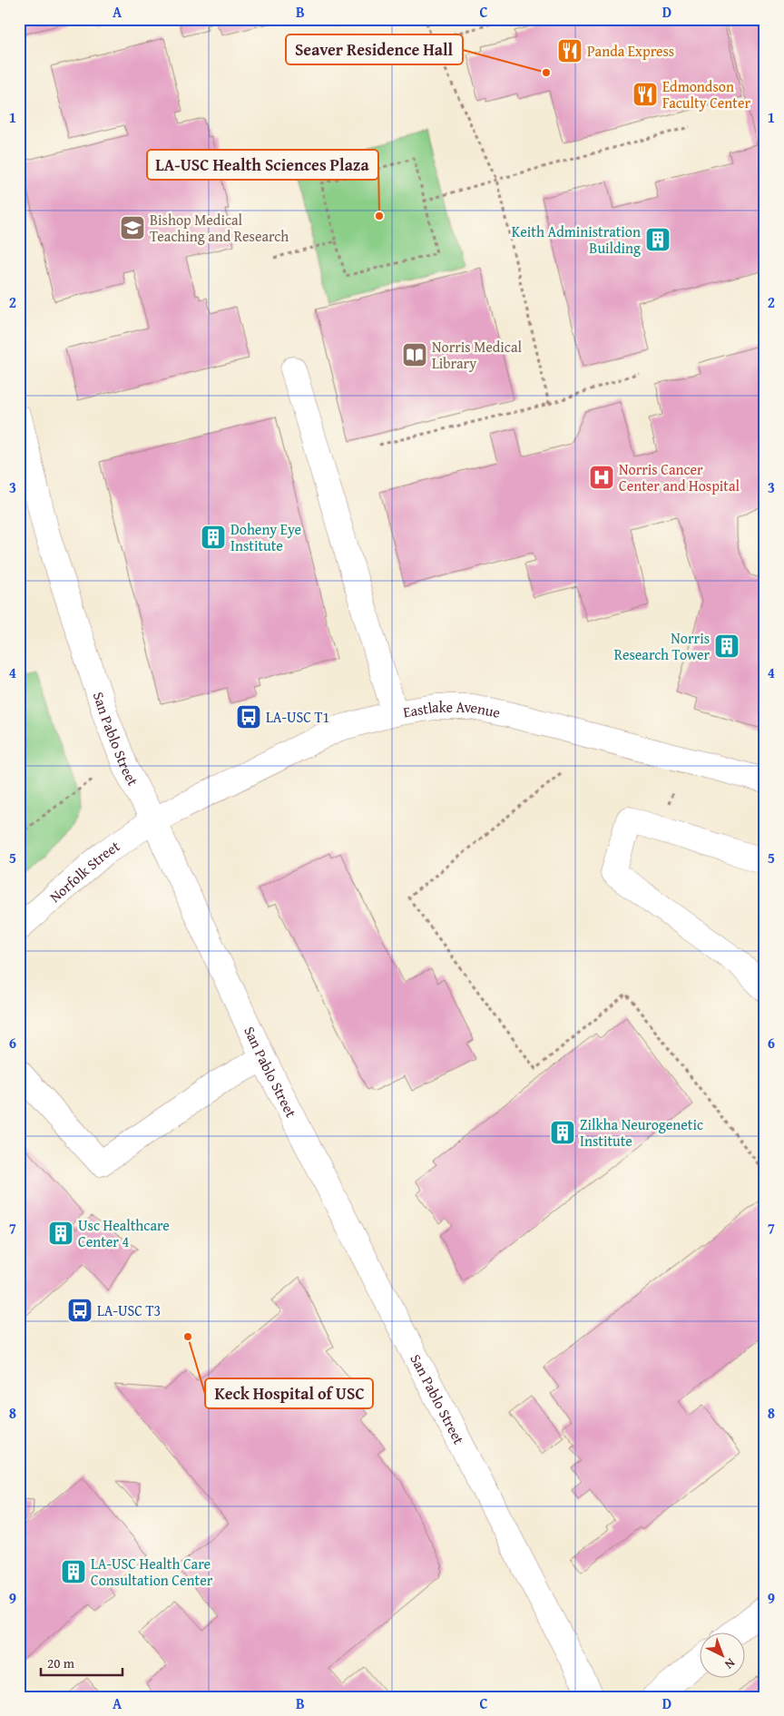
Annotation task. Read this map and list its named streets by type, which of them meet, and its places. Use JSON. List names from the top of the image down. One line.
{"streets":{"street":["Eastlake Avenue","San Pablo Street","Norfolk Street"]},"crossings":[["Eastlake Avenue","San Pablo Street"],["Eastlake Avenue","Norfolk Street"],["San Pablo Street","Norfolk Street"]],"places":{"restaurant":["Panda Express","Edmondson Faculty Center"],"other":["Seaver Residence Hall","LA-USC Health Sciences Plaza","Keck Hospital of USC"],"school or university":["Bishop Medical Teaching and Research"],"building":["Keith Administration Building","Doheny Eye Institute","Norris Research Tower","Zilkha Neurogenetic Institute","Usc Healthcare Center 4","LA-USC Health Care Consultation Center"],"library":["Norris Medical Library"],"hospital":["Norris Cancer Center and Hospital"],"bus stop":["LA-USC T1","LA-USC T3"]},"scale_bar":"20 m","north":"bottom right","grid":{"columns":["A","B","C","D"],"rows":["1","2","3","4","5","6","7","8","9"]}}
